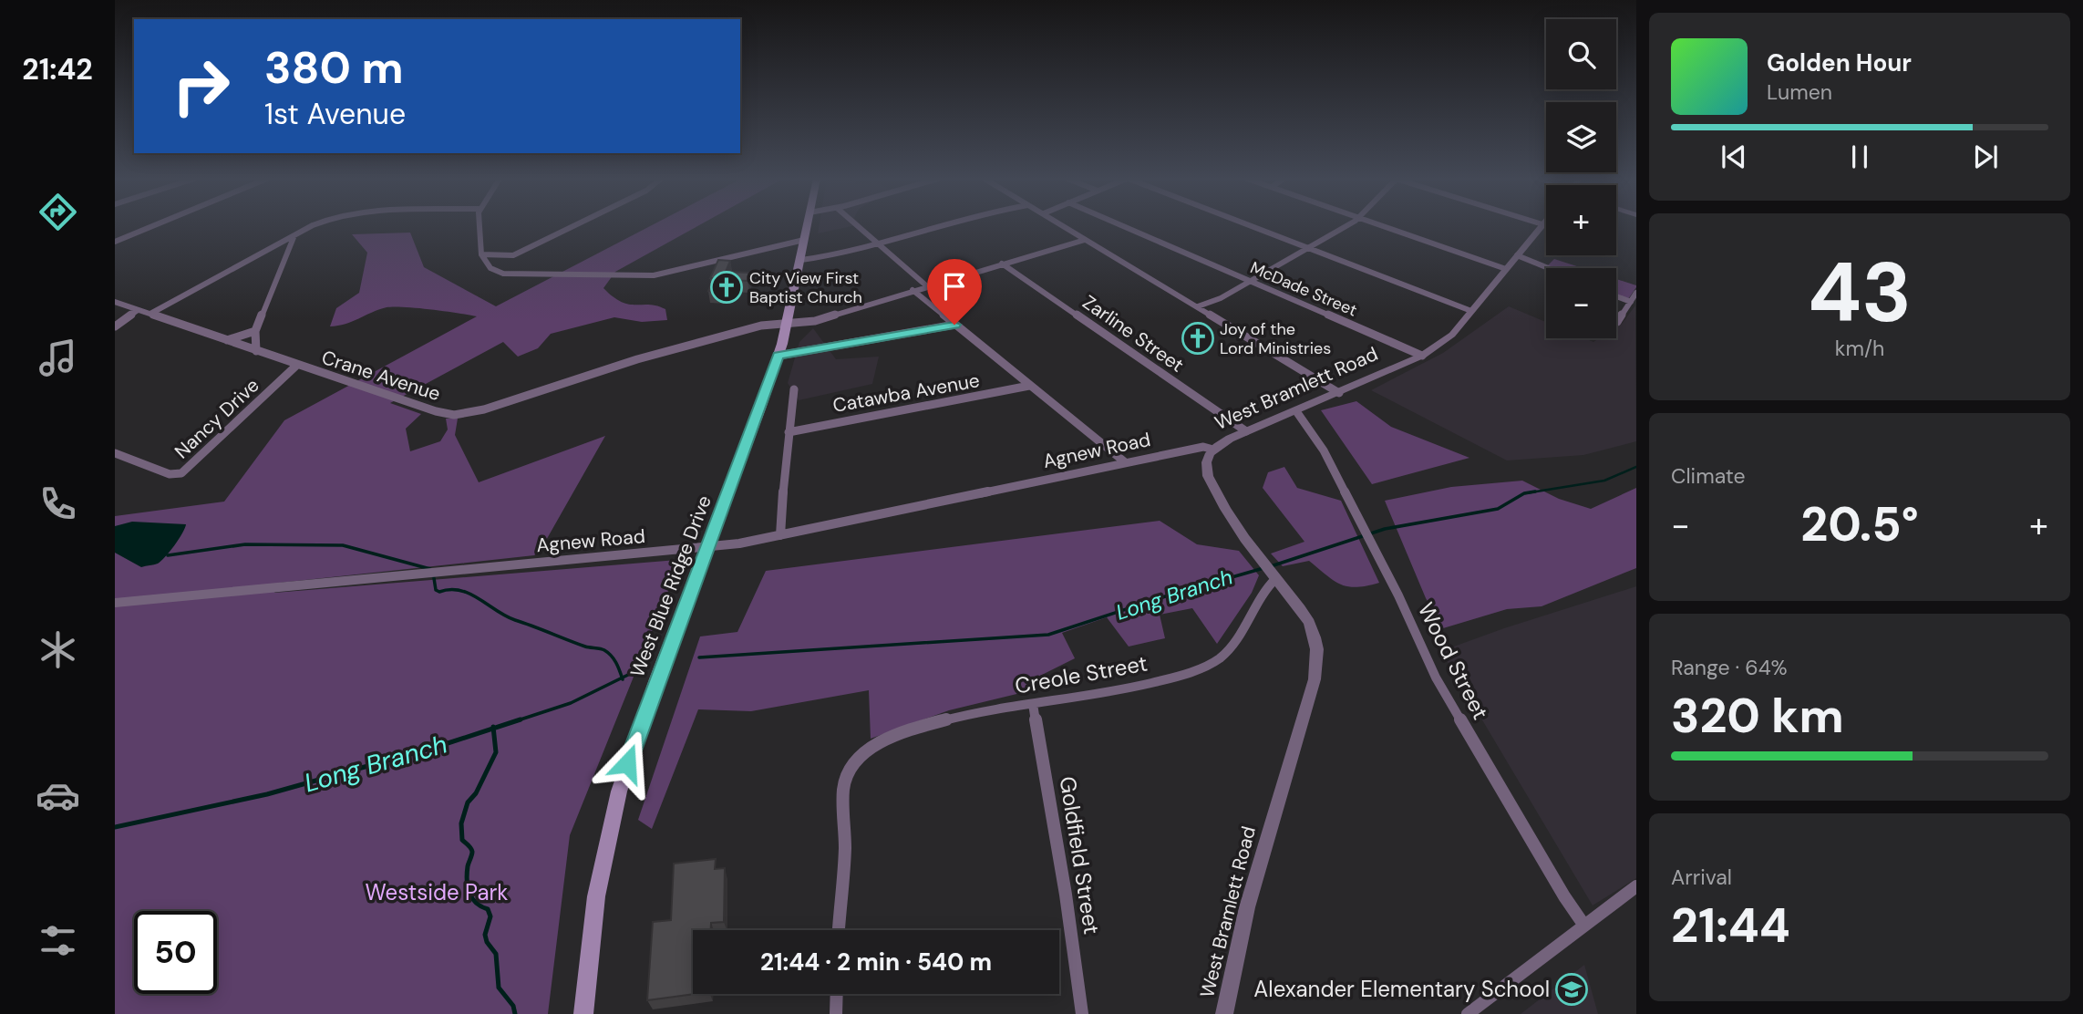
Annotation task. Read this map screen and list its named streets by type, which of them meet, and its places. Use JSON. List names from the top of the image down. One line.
{"streets":{"main road":["West Blue Ridge Drive"],"street":["McDade Street","Zarline Street","Crane Avenue","West Bramlett Road","Catawba Avenue","Nancy Drive","Agnew Road","Wood Street","Creole Street","Goldfield Street"]},"crossings":[["McDade Street","West Bramlett Road"],["Zarline Street","Crane Avenue"],["Zarline Street","West Bramlett Road"],["Crane Avenue","Nancy Drive"],["Crane Avenue","West Blue Ridge Drive"],["West Bramlett Road","Agnew Road"],["West Bramlett Road","Wood Street"],["West Bramlett Road","Creole Street"],["Agnew Road","West Blue Ridge Drive"],["Creole Street","Goldfield Street"]],"water":["Long Branch"],"parks":["Westside Park"],"places":{"church":["City View First Baptist Church","Joy of the Lord Ministries"],"school or university":["Alexander Elementary School"]},"page":{"tabs":"21:42","map_buttons":["+","−"],"turn":["380 m","1st Avenue"],"song":["Golden Hour","Lumen"],"tile":[["43","km/h"],"Climate",["Range · 64%","320 km"],["Arrival","21:44"]],"heat":["−","20.5°","+"],"limit":"50","trip":"21:44 · 2 min · 540 m"}}
